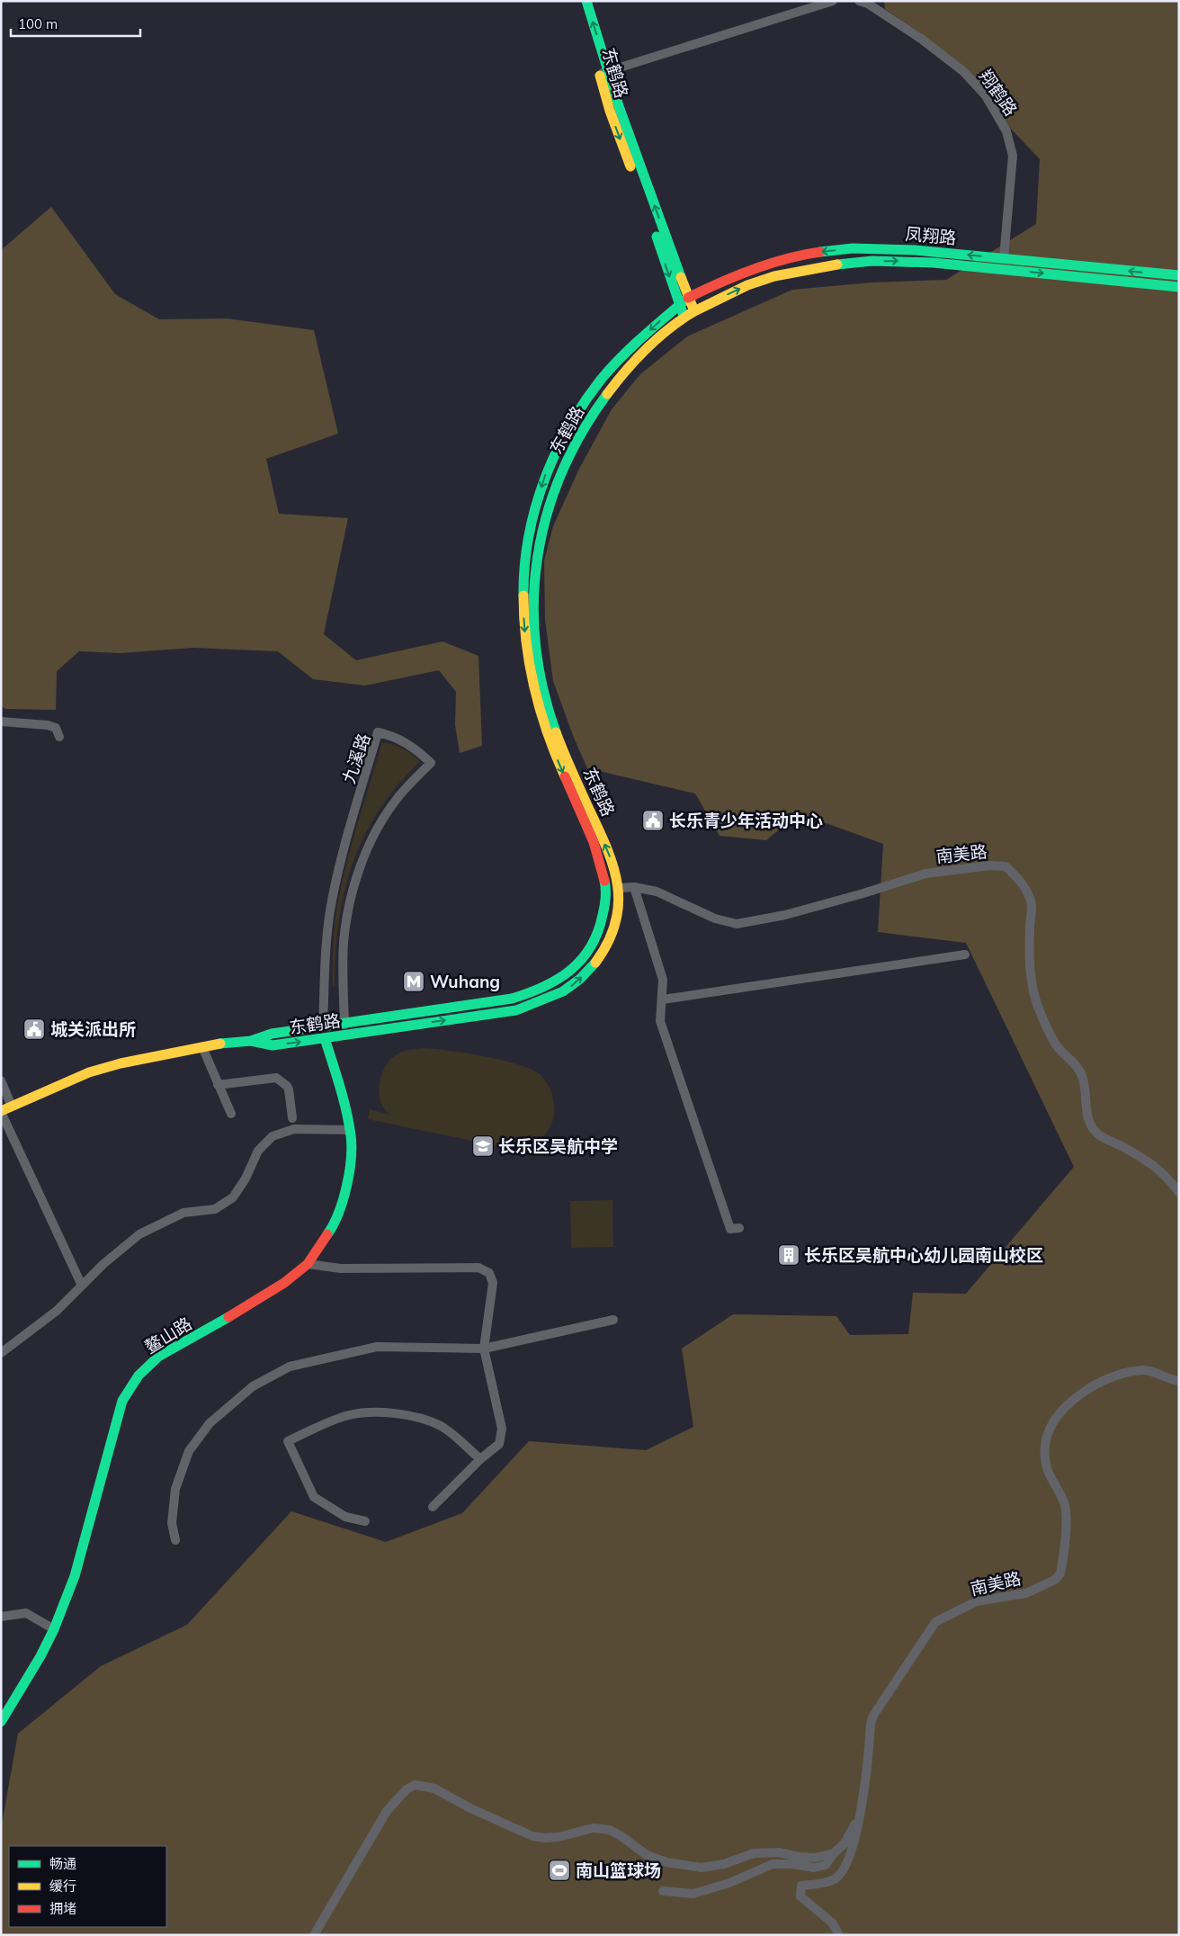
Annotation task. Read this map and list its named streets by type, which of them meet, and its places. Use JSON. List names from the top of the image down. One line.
{"streets":{"main road":["东鹤路","凤翔路","鳌山路"],"street":["翔鹤路","九溪路","南美路"]},"crossings":[["东鹤路","凤翔路"],["东鹤路","九溪路"],["东鹤路","南美路"],["东鹤路","鳌山路"],["翔鹤路","凤翔路"]],"places":{"public building":["长乐青少年活动中心","城关派出所"],"metro station":["Wuhang"],"school or university":["长乐区吴航中学"],"building":["长乐区吴航中心幼儿园南山校区"],"sports":["南山篮球场"]},"legend":["畅通","缓行","拥堵"],"scale_bar":"100 m"}
